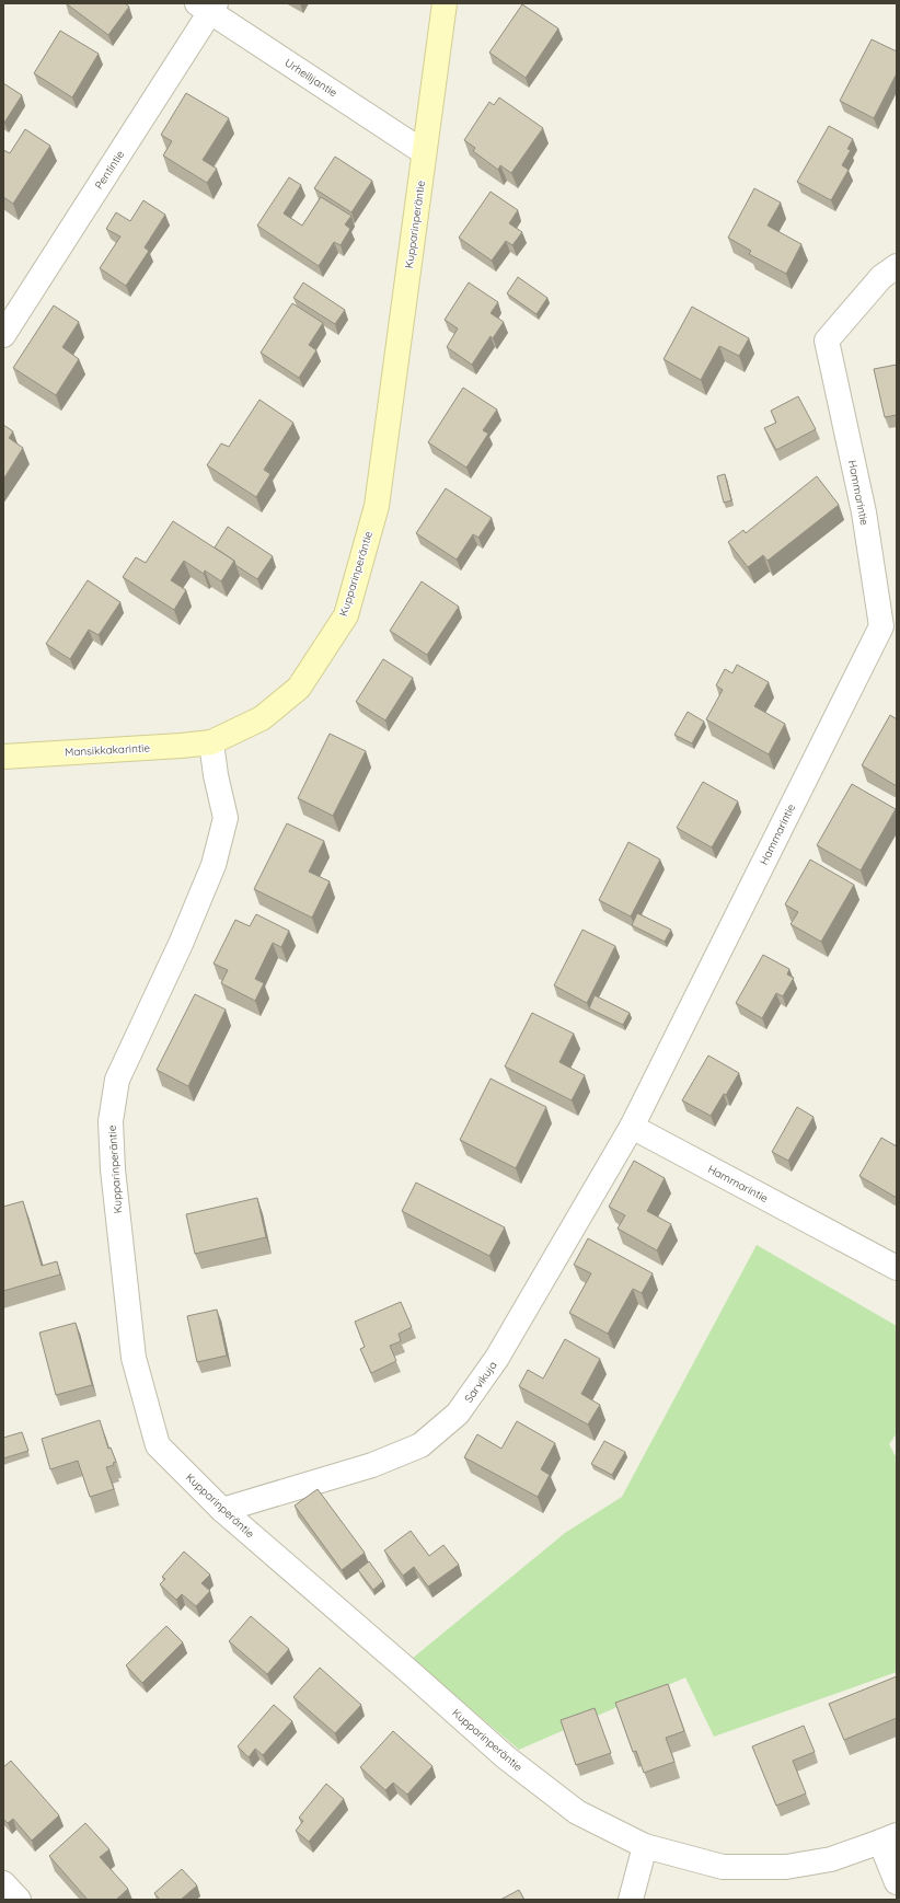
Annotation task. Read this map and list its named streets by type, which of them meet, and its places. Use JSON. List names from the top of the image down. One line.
{"streets":{"street":["Urheilijantie","Pentintie","Kupparinperäntie","Hammarintie","Mansikkakarintie","Sarvikuja"]},"crossings":[["Urheilijantie","Pentintie"],["Urheilijantie","Kupparinperäntie"],["Kupparinperäntie","Mansikkakarintie"],["Kupparinperäntie","Sarvikuja"],["Hammarintie","Sarvikuja"]]}
